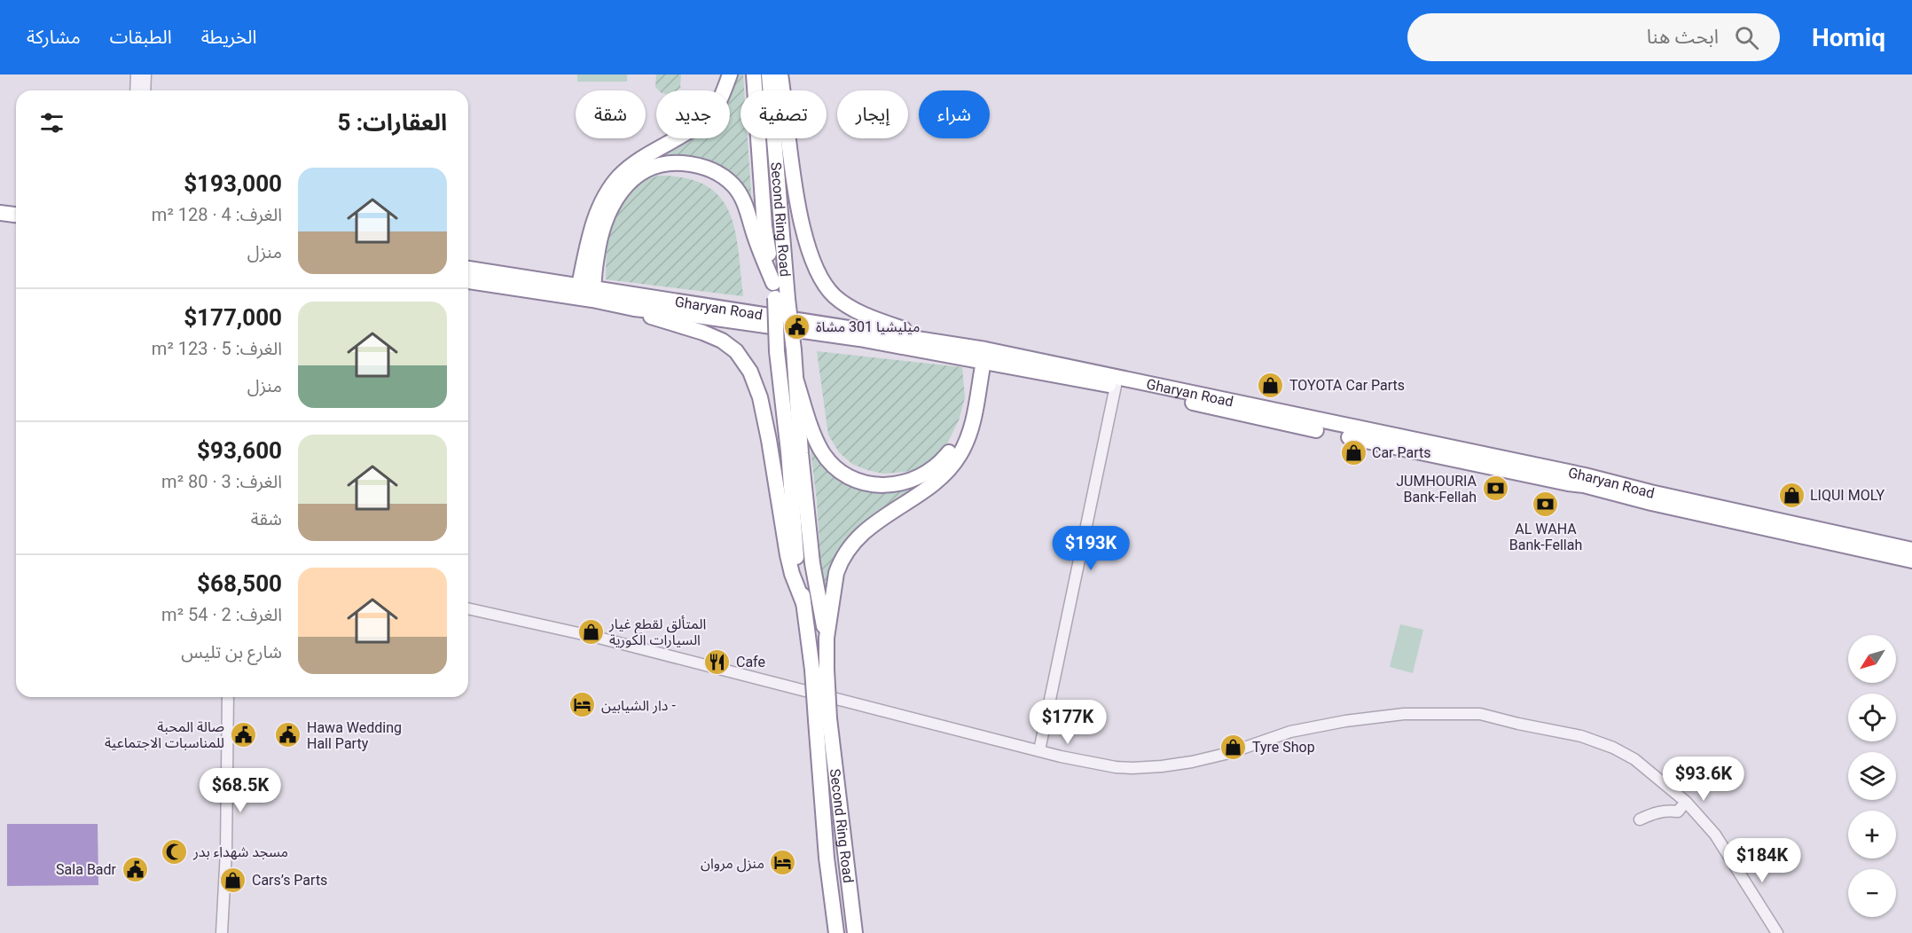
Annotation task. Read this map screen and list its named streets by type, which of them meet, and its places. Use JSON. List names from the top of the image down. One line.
{"streets":{"highway":["Second Ring Road","Gharyan Road"]},"places":{"public building":["ميليشيا 301 مشاة","صالة المحبة للمناسبات الاجتماعية","Hawa Wedding Hall Party","Sala Badr"],"shop":["TOYOTA Car Parts","Car Parts","LIQUI MOLY","المتألق لقطع غيار السيارات الكورية","Tyre Shop","Cars’s Parts"],"bank":["JUMHOURIA Bank-Fellah","AL WAHA Bank-Fellah"],"restaurant":["Cafe"],"hotel":["دار الشيابين -","منزل مروان"],"mosque":["مسجد شهداء بدر"]},"north":"bottom left","page":{"header":"Homiq","search":"ابحث هنا","nav":["الخريطة","الطبقات","مشاركة"],"chip":["شراء","إيجار","تصفية","جديد","شقة"],"heading":"العقارات: 5","list":[{"name":"$193,000","note":"الغرف: 4 · 128 m² · منزل"},{"name":"$177,000","note":"الغرف: 5 · 123 m² · منزل"},{"name":"$93,600","note":"الغرف: 3 · 80 m² · شقة"},{"name":"$68,500","note":"الغرف: 2 · 54 m² · شارع بن تليس"}],"price":["$193K","$177K","$93.6K","$68.5K","$184K"],"map_buttons":["+","−"]}}
